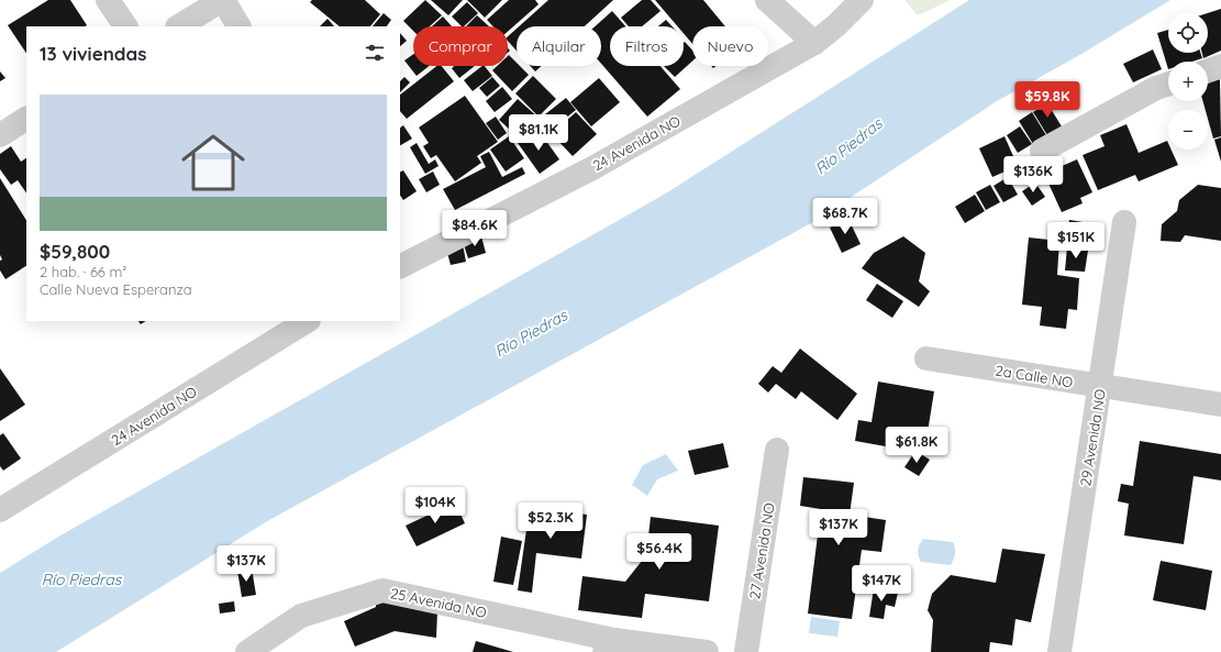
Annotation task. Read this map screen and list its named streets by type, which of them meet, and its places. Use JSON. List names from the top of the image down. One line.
{"streets":{"street":["24 Avenida NO","2a Calle NO","29 Avenida NO","27 Avenida NO","25 Avenida NO"]},"crossings":[["2a Calle NO","29 Avenida NO"]],"water":["Río Piedras"],"page":{"map_buttons":["+","−"],"chip":["Comprar","Alquilar","Filtros","Nuevo"],"heading":"13 viviendas","list":[{"name":"$59,800","note":"2 hab. · 66 m² · Calle Nueva Esperanza"}],"price":["$59.8K","$81.1K","$136K","$68.7K","$84.6K","$151K","$61.8K","$104K","$52.3K","$137K","$56.4K","$137K","$147K"]}}
